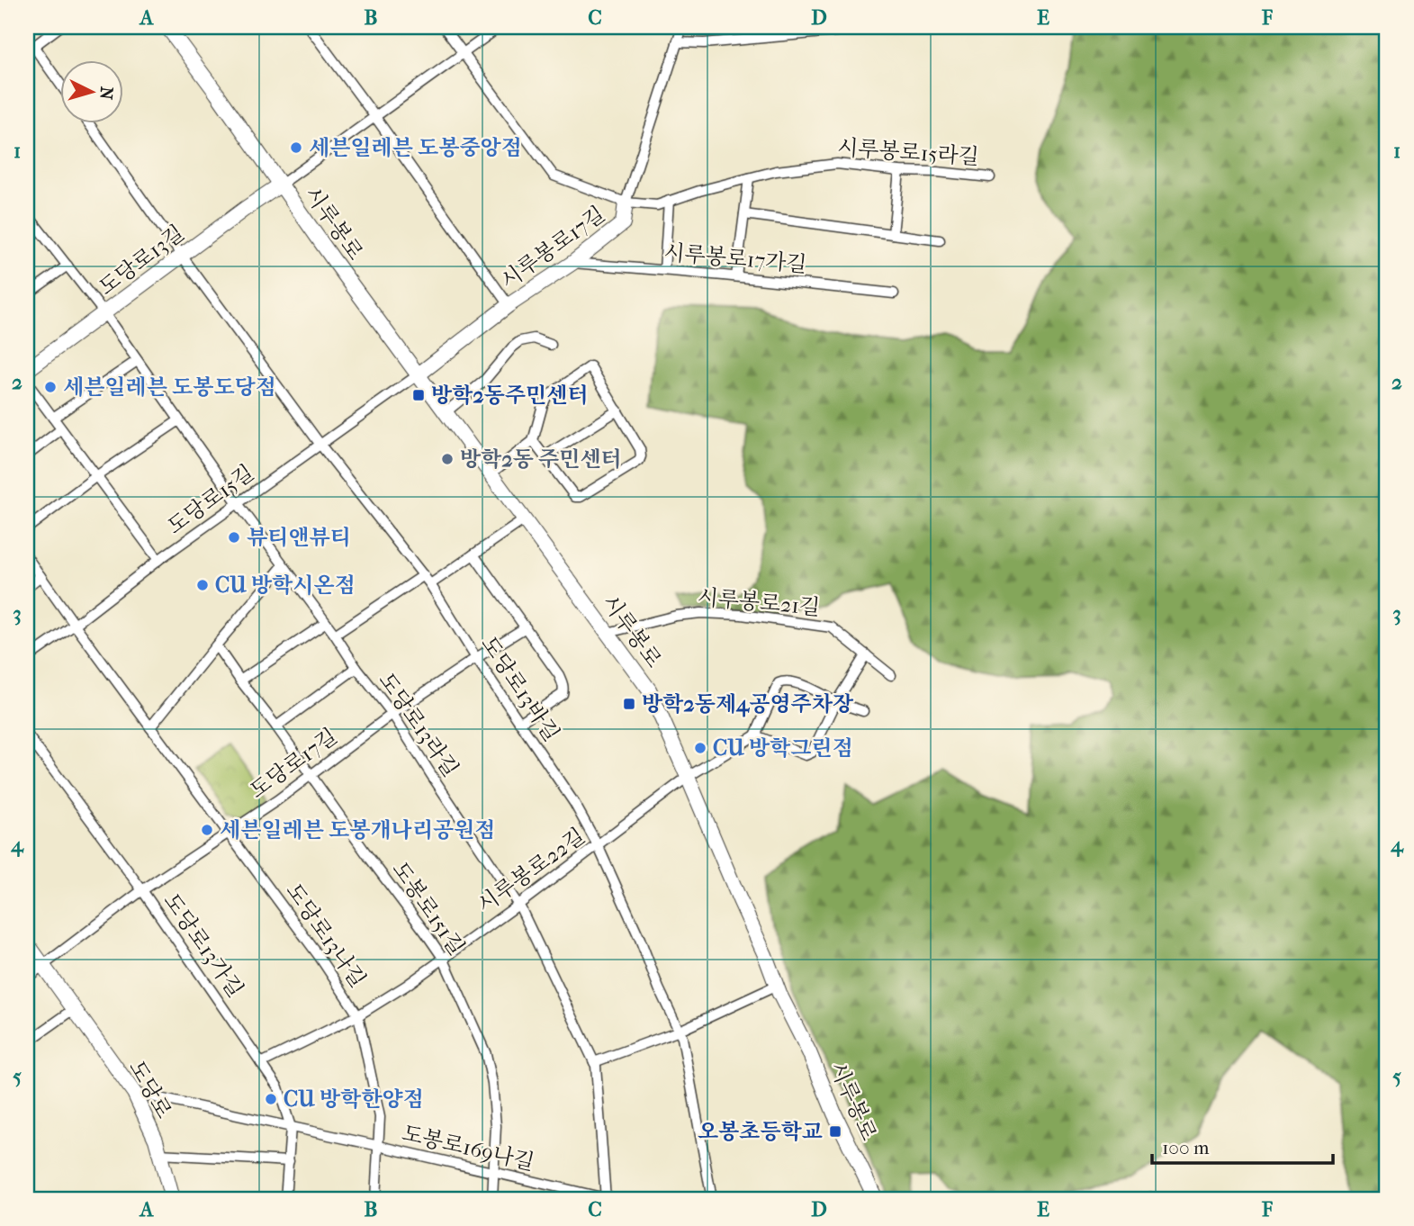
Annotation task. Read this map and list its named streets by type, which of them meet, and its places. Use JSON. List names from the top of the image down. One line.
{"streets":{"street":["시루봉로15라길","시루봉로","시루봉로17길","시루봉로17가길","도당로13길","도당로15길","시루봉로21길","도당로13바길","도당로13라길","도당로17길","시루봉로22길","도봉로151길","도당로13나길","도당로13가길","도당로","도봉로169나길"]},"crossings":[["시루봉로15라길","시루봉로17길"],["시루봉로","시루봉로17길"],["시루봉로","도당로13길"],["시루봉로","도당로15길"],["시루봉로","시루봉로21길"],["시루봉로","시루봉로22길"],["시루봉로17길","시루봉로17가길"],["시루봉로17길","도당로15길"],["도당로13길","도당로13바길"],["도당로13길","도당로13라길"],["도당로15길","도당로13바길"],["도당로15길","도당로13라길"],["도당로15길","도당로13나길"],["도당로13바길","도당로17길"],["도당로13바길","시루봉로22길"],["도당로13라길","도당로17길"],["도당로13라길","시루봉로22길"],["도당로13라길","도봉로169나길"],["도당로17길","도봉로151길"],["도당로17길","도당로13나길"],["도당로17길","도당로13가길"],["도당로17길","도당로"],["시루봉로22길","도봉로151길"],["시루봉로22길","도당로13나길"],["시루봉로22길","도당로13가길"],["도봉로151길","도봉로169나길"],["도당로13나길","도봉로169나길"],["도당로13가길","도봉로169나길"],["도당로","도봉로169나길"]],"places":{"other":["세븐일레븐 도봉중앙점","세븐일레븐 도봉도당점","방학2동 주민센터","뷰티앤뷰티","CU 방학시온점","CU 방학그린점","세븐일레븐 도봉개나리공원점","CU 방학한양점"],"transit":["방학2동주민센터","방학2동제4공영주차장","오봉초등학교"]},"scale_bar":"100 m","north":"right","grid":{"columns":["A","B","C","D","E","F"],"rows":["1","2","3","4","5"]}}
